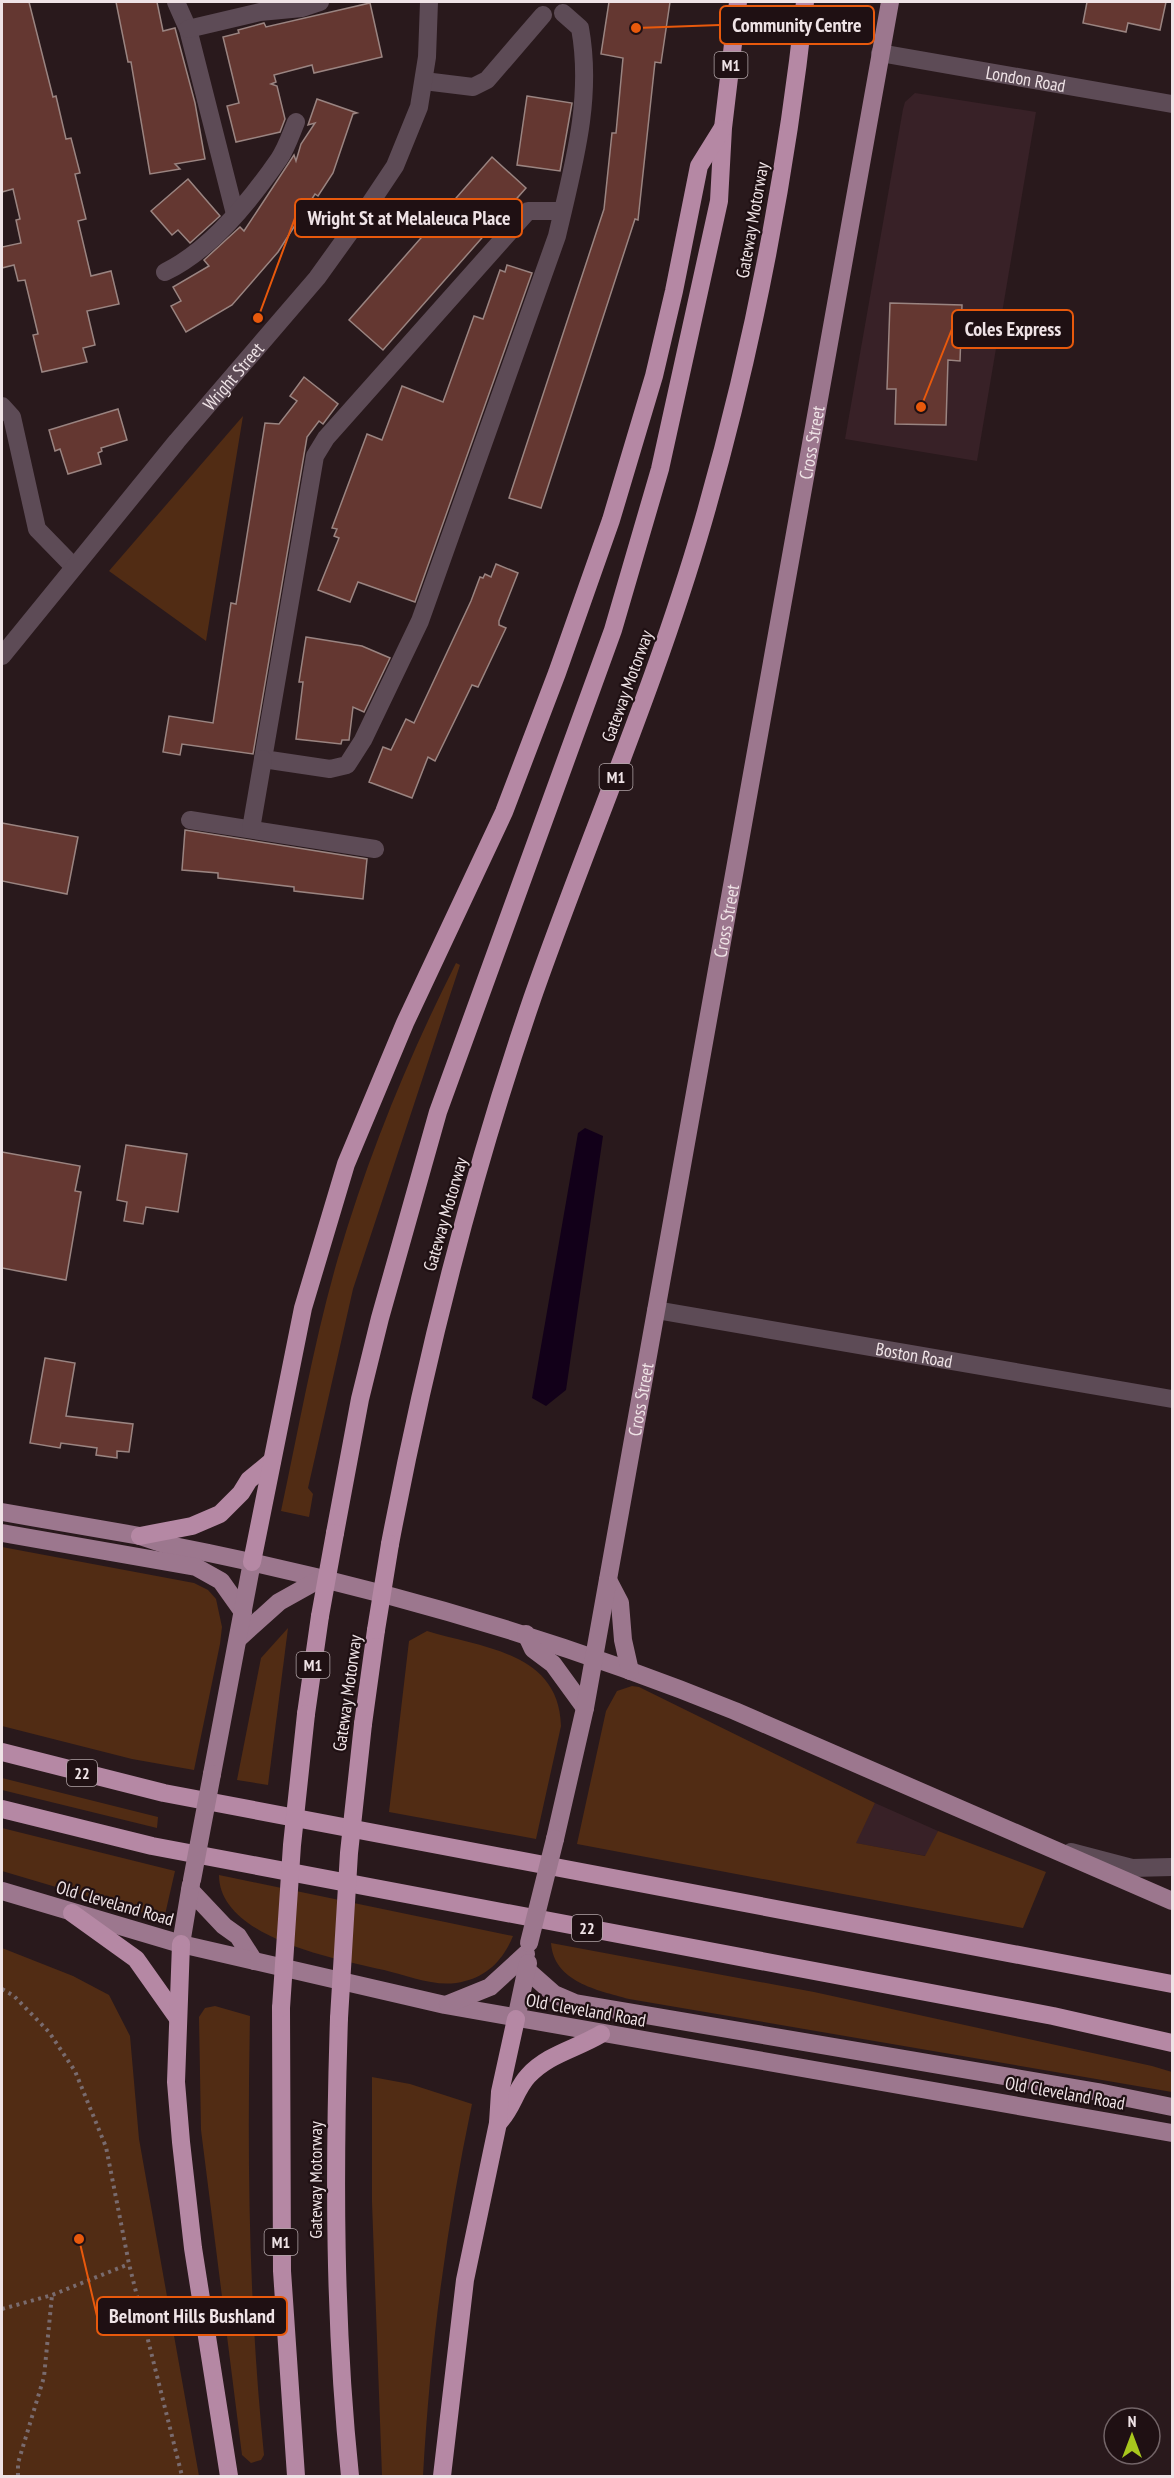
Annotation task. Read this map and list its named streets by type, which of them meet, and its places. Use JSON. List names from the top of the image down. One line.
{"streets":{"highway":["M1","Gateway Motorway","22"],"main road":["Cross Street","Old Cleveland Road"],"street":["London Road","Wright Street","Boston Road"]},"crossings":[["London Road","Cross Street"],["Cross Street","Boston Road"],["Cross Street","Old Cleveland Road"]],"places":["Community Centre","Wright St at Melaleuca Place","Coles Express","Belmont Hills Bushland"],"north":"top"}
